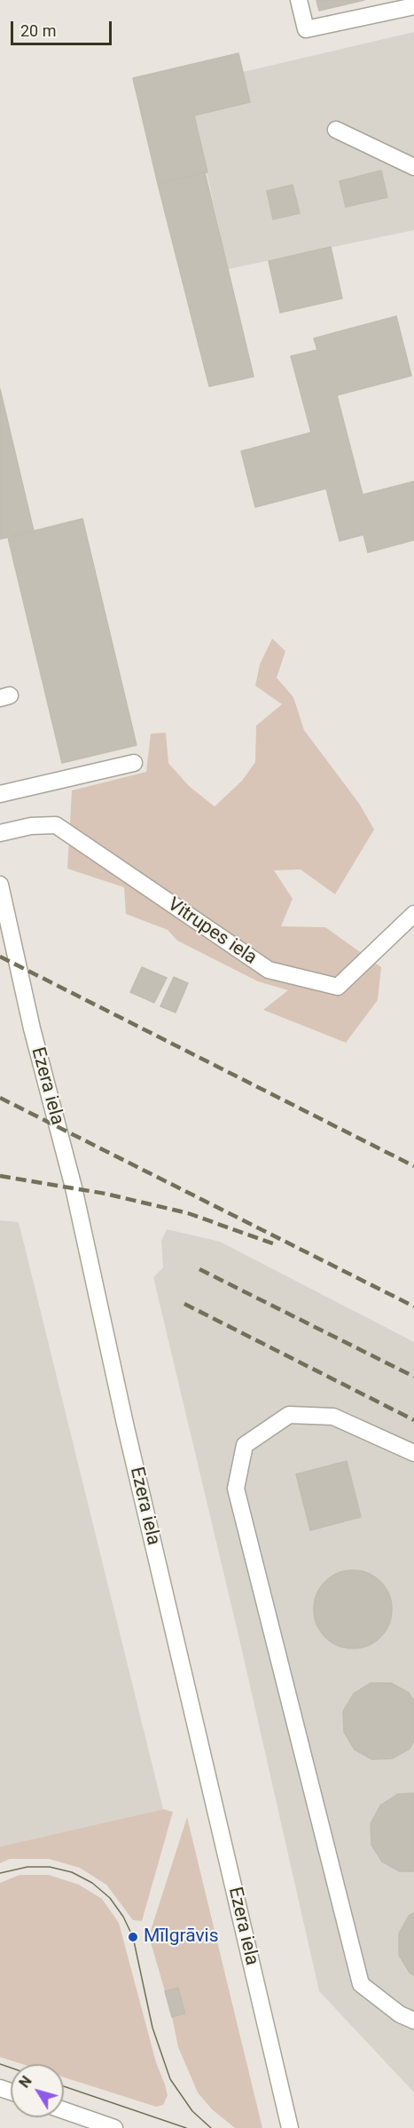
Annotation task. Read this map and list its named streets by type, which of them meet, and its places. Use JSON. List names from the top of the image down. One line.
{"streets":{"street":["Vitrupes iela","Ezera iela"]},"places":["Mīlgrāvis"],"scale_bar":"20 m","north":"top left"}
